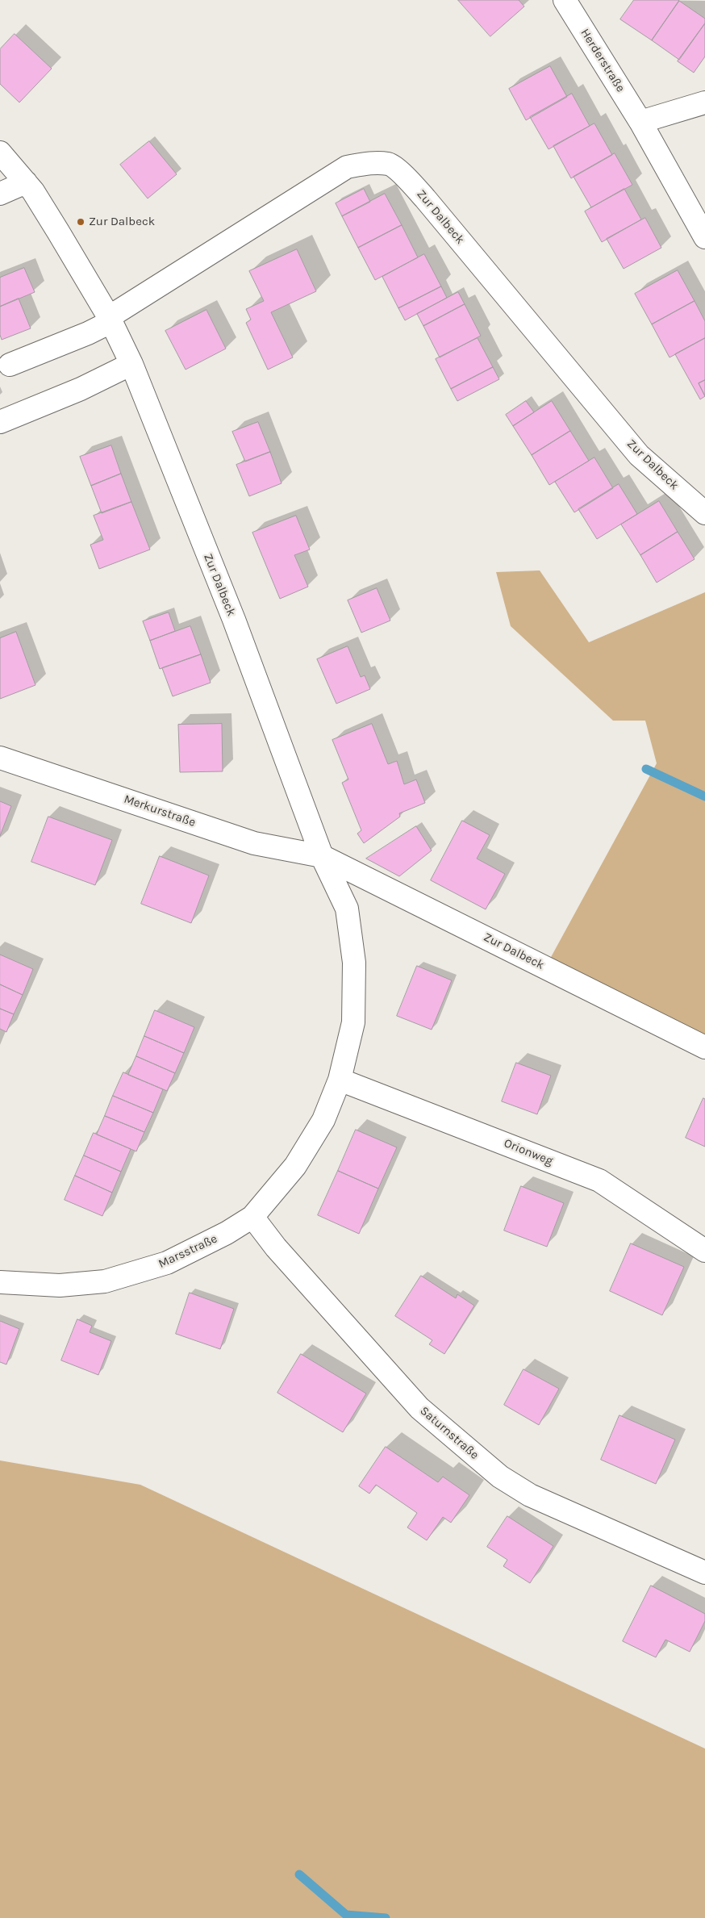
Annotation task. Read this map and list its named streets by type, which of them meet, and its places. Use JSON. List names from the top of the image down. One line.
{"streets":{"street":["Herderstraße","Zur Dalbeck","Merkurstraße","Orionweg","Marsstraße","Saturnstraße"]},"crossings":[["Zur Dalbeck","Merkurstraße"],["Zur Dalbeck","Orionweg"],["Zur Dalbeck","Marsstraße"],["Marsstraße","Saturnstraße"]],"places":["Zur Dalbeck"]}
